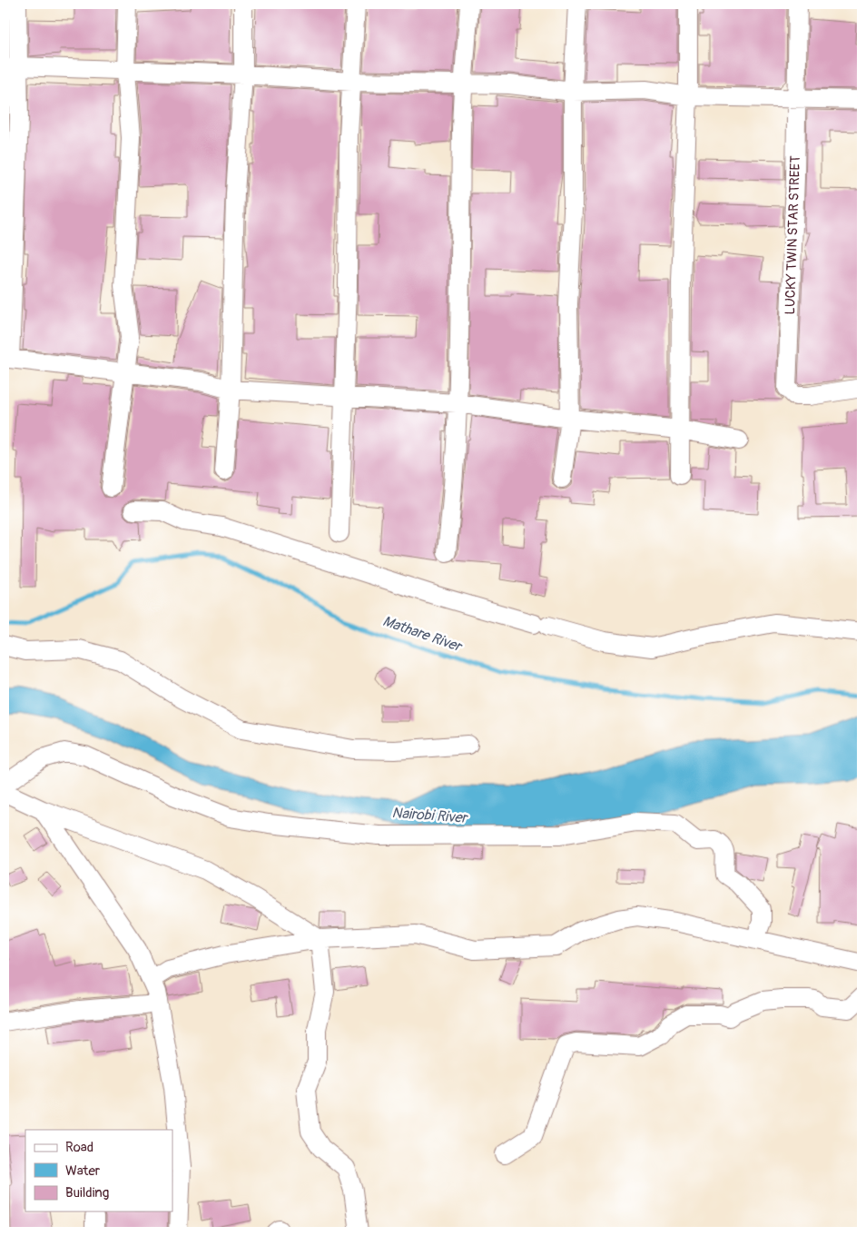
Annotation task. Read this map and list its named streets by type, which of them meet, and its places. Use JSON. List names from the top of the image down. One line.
{"streets":{"street":["LUCKY TWIN STAR STREET"]},"water":["Mathare River","Nairobi River"],"legend":["Road","Water","Building"]}
